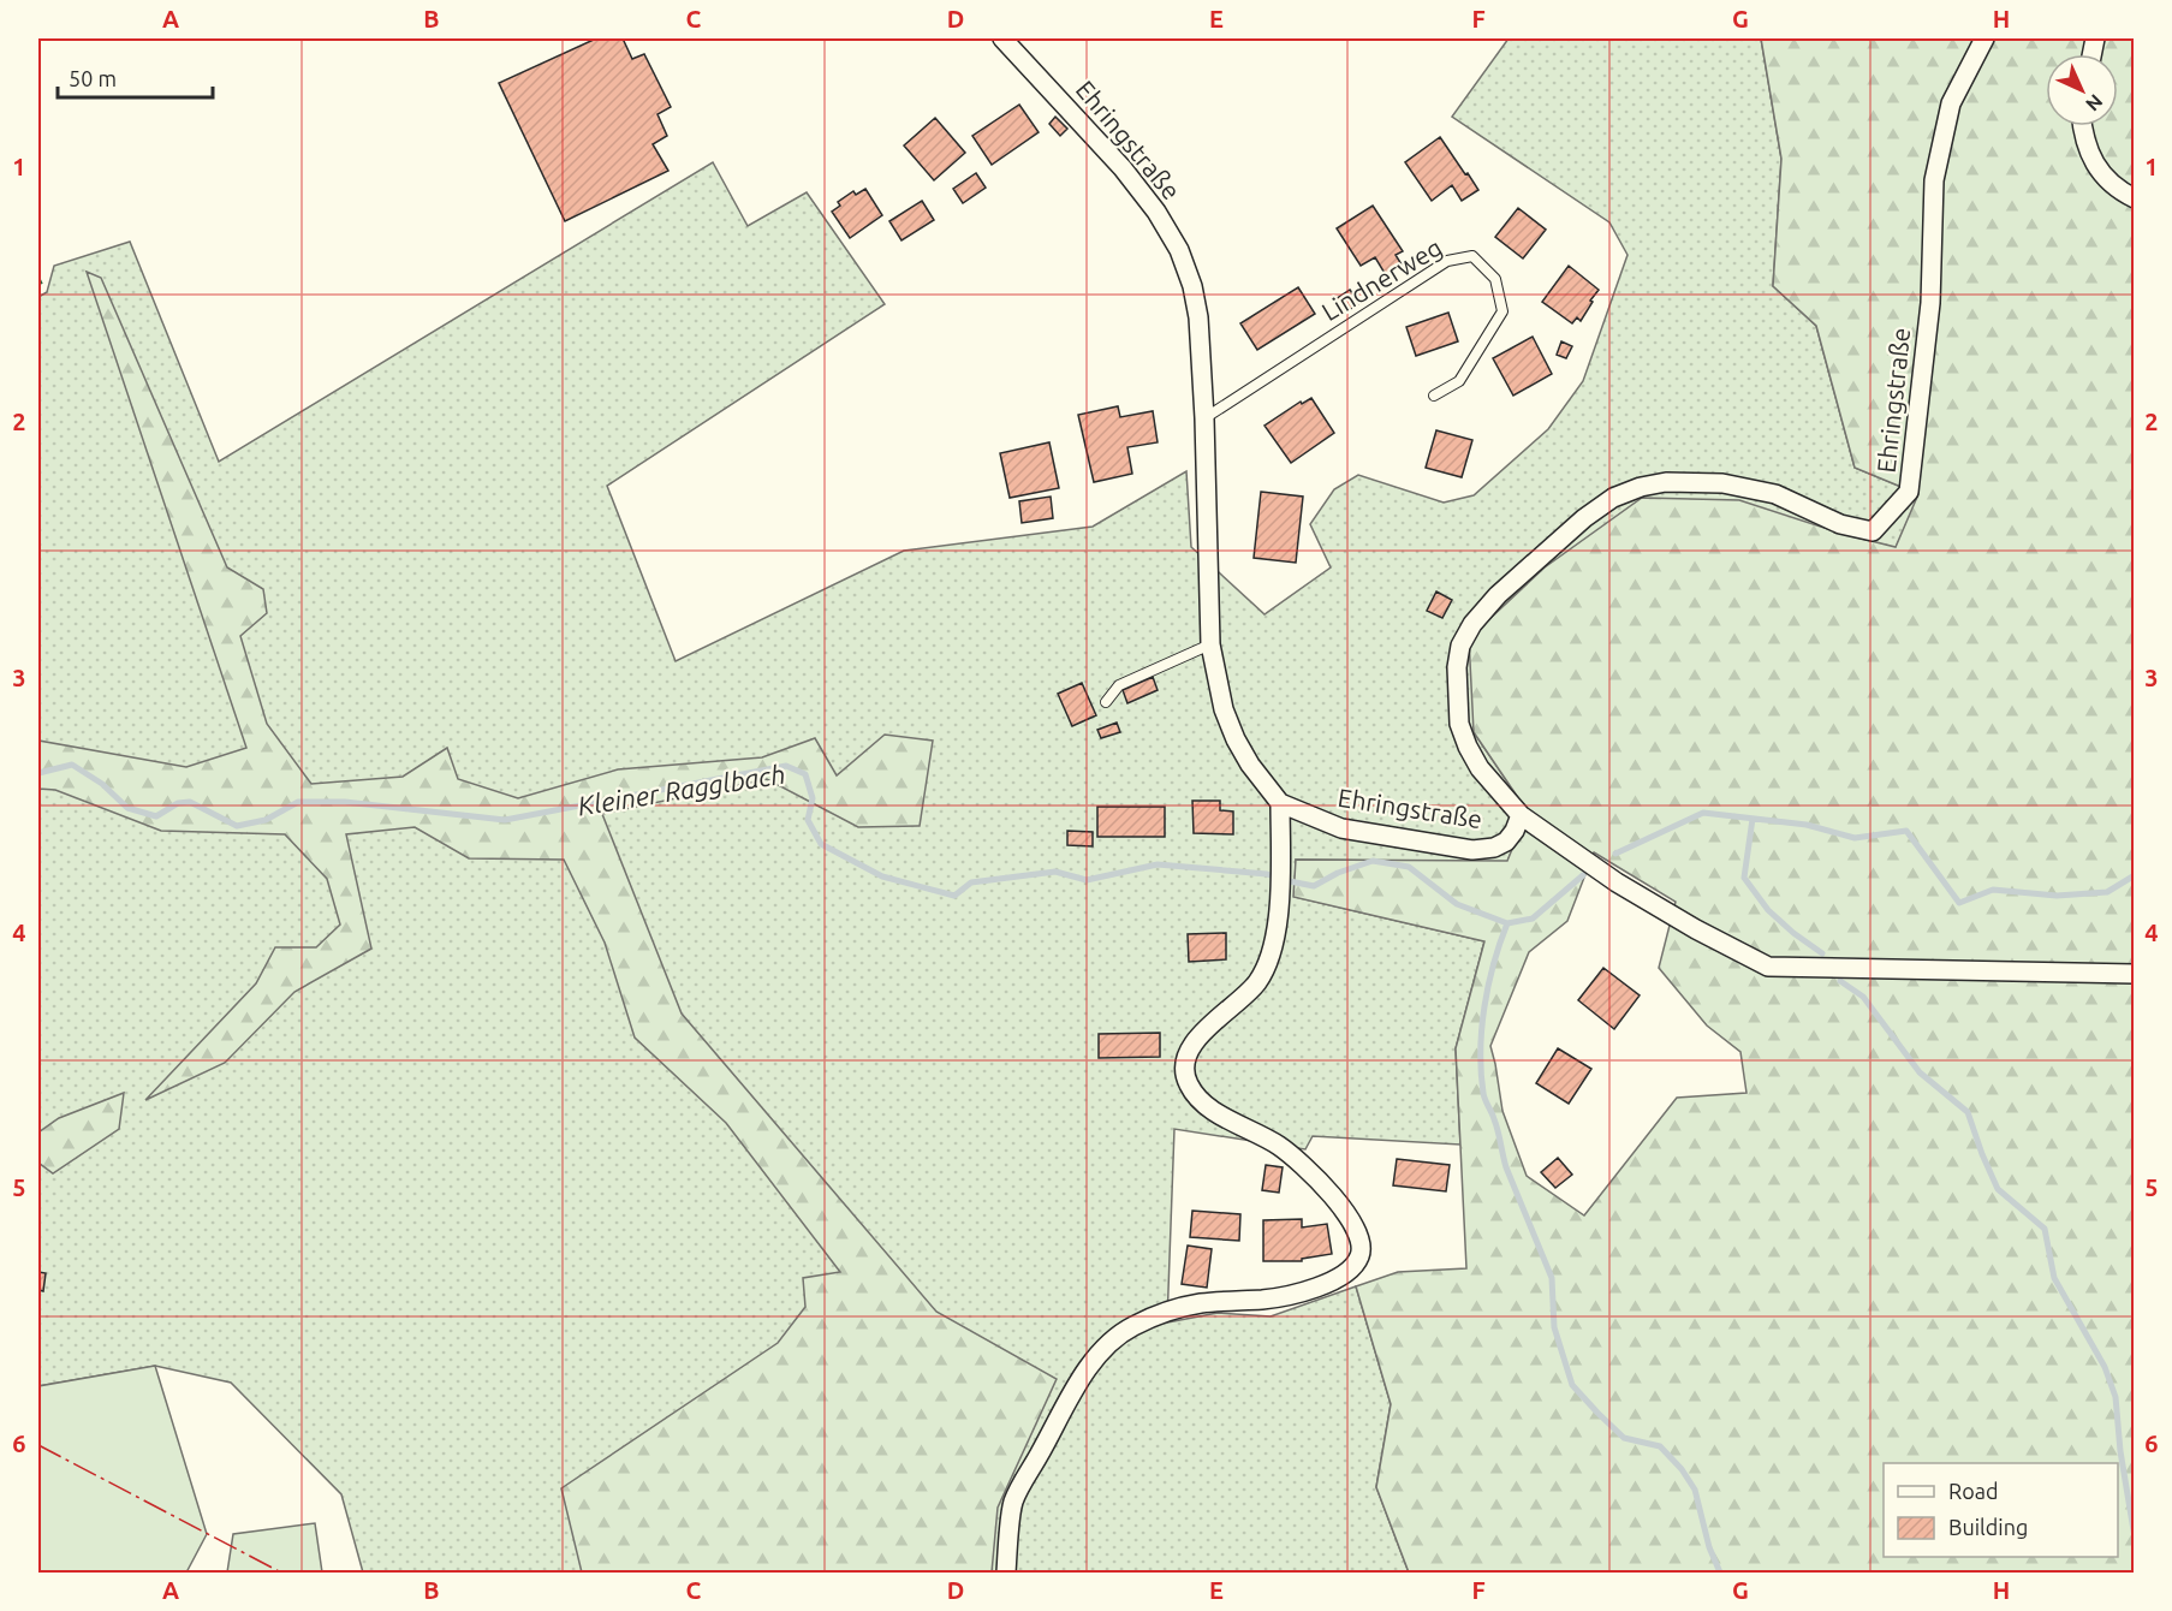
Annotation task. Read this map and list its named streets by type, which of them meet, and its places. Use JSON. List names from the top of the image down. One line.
{"streets":{"street":["Ehringstraße"],"lane":["Lindnerweg"]},"crossings":[["Ehringstraße","Lindnerweg"]],"water":["Kleiner Ragglbach"],"legend":["Road","Building"],"scale_bar":"50 m","north":"bottom right","grid":{"columns":["A","B","C","D","E","F","G","H"],"rows":["1","2","3","4","5","6"]}}
